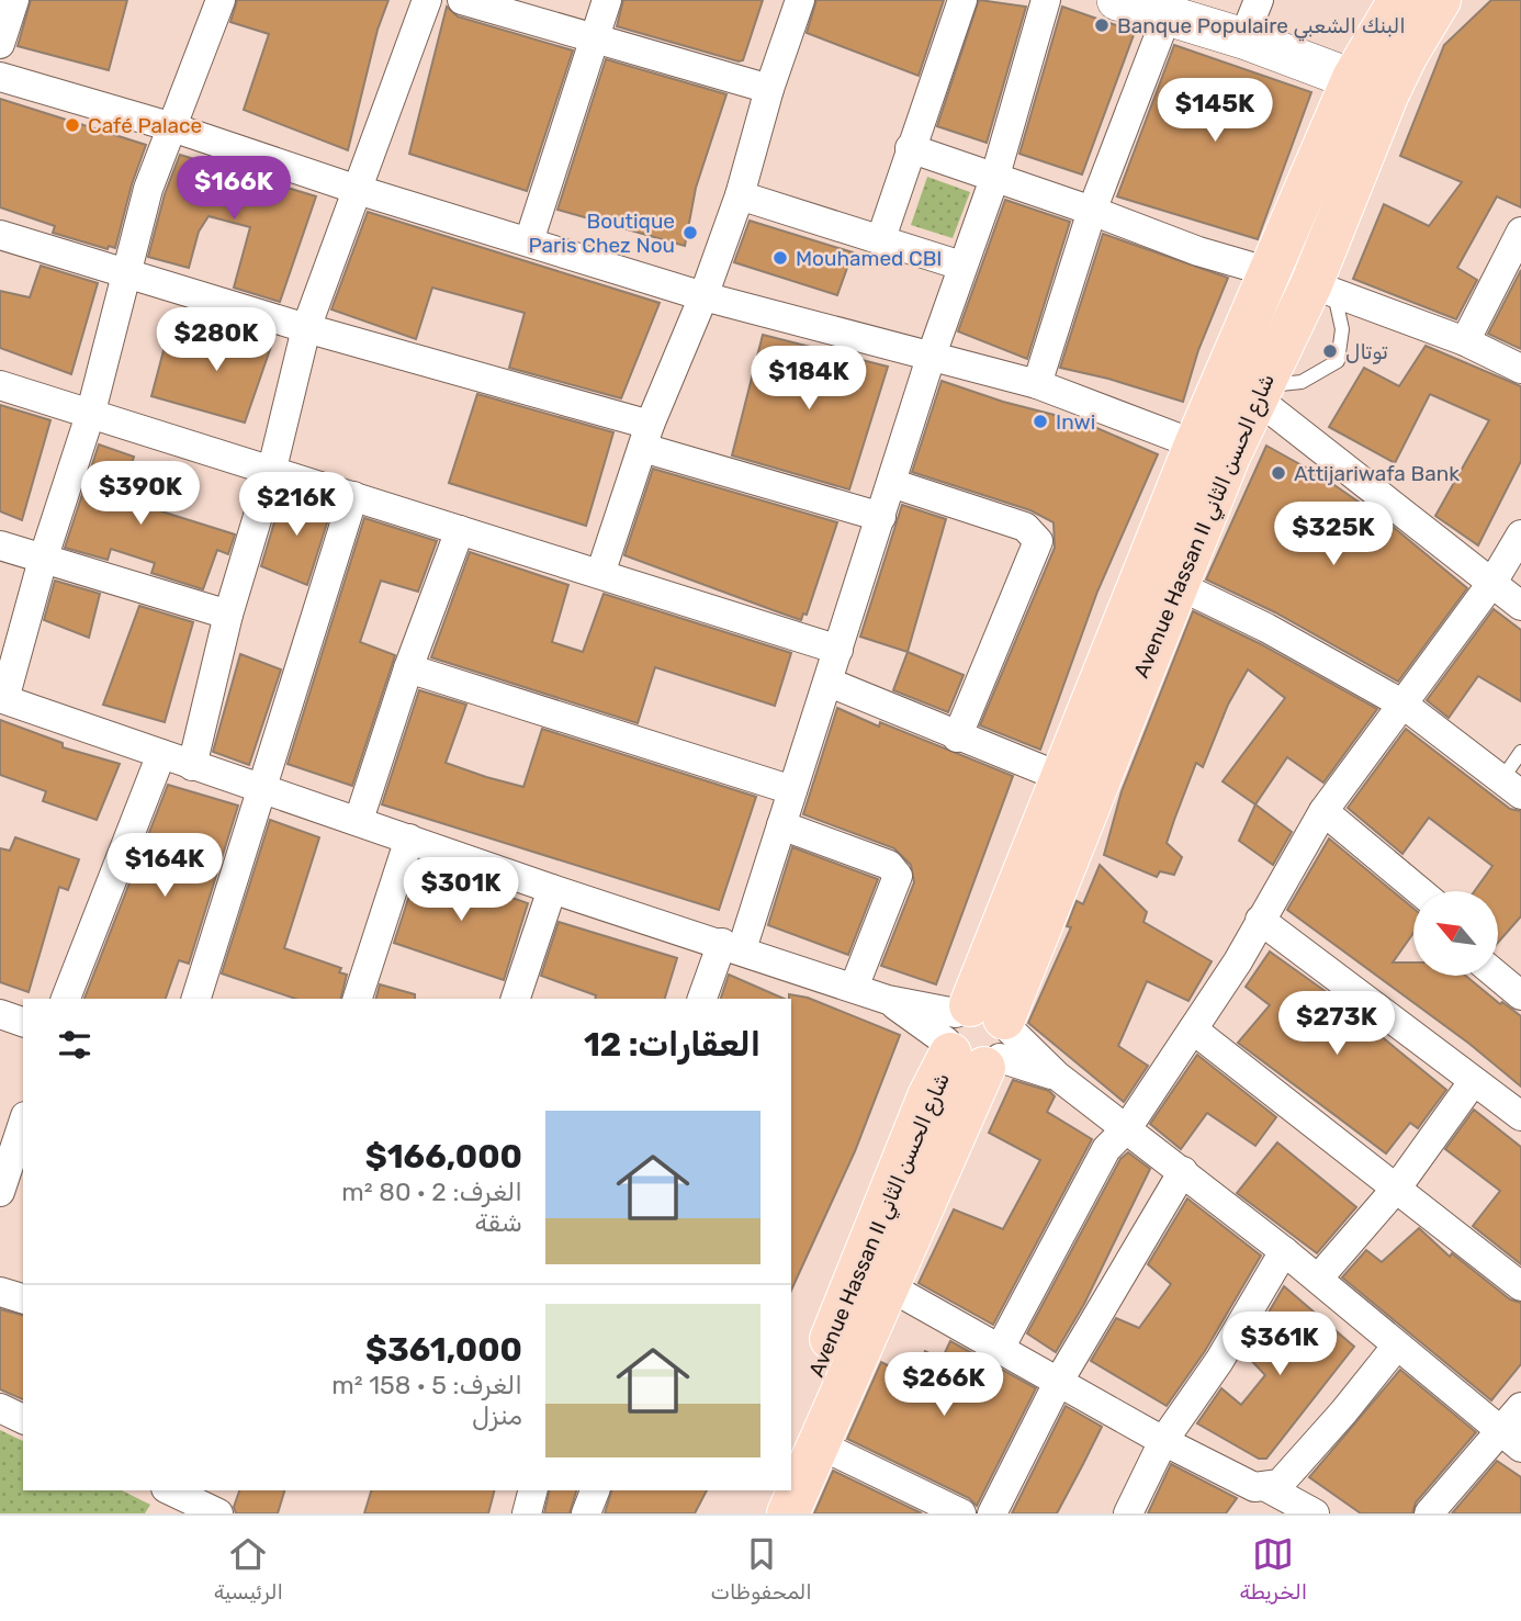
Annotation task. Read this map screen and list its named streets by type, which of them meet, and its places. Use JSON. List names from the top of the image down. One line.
{"streets":{"main road":["Avenue Hassan II شارع الحسن الثاني"]},"places":["Banque Populaire البنك الشعبي","Café Palace","Boutique Paris Chez Nou","Mouhamed CBI","توتال","Inwi","Attijariwafa Bank"],"north":"top left","page":{"price":["$145K","$166K","$280K","$184K","$390K","$216K","$325K","$164K","$301K","$273K","$361K","$266K"],"heading":"العقارات: 12","list":[{"name":"$166,000","note":"الغرف: 2 · 80 m² · شقة"},{"name":"$361,000","note":"الغرف: 5 · 158 m² · منزل"}],"tabs":["الخريطة","المحفوظات","الرئيسية"]}}
